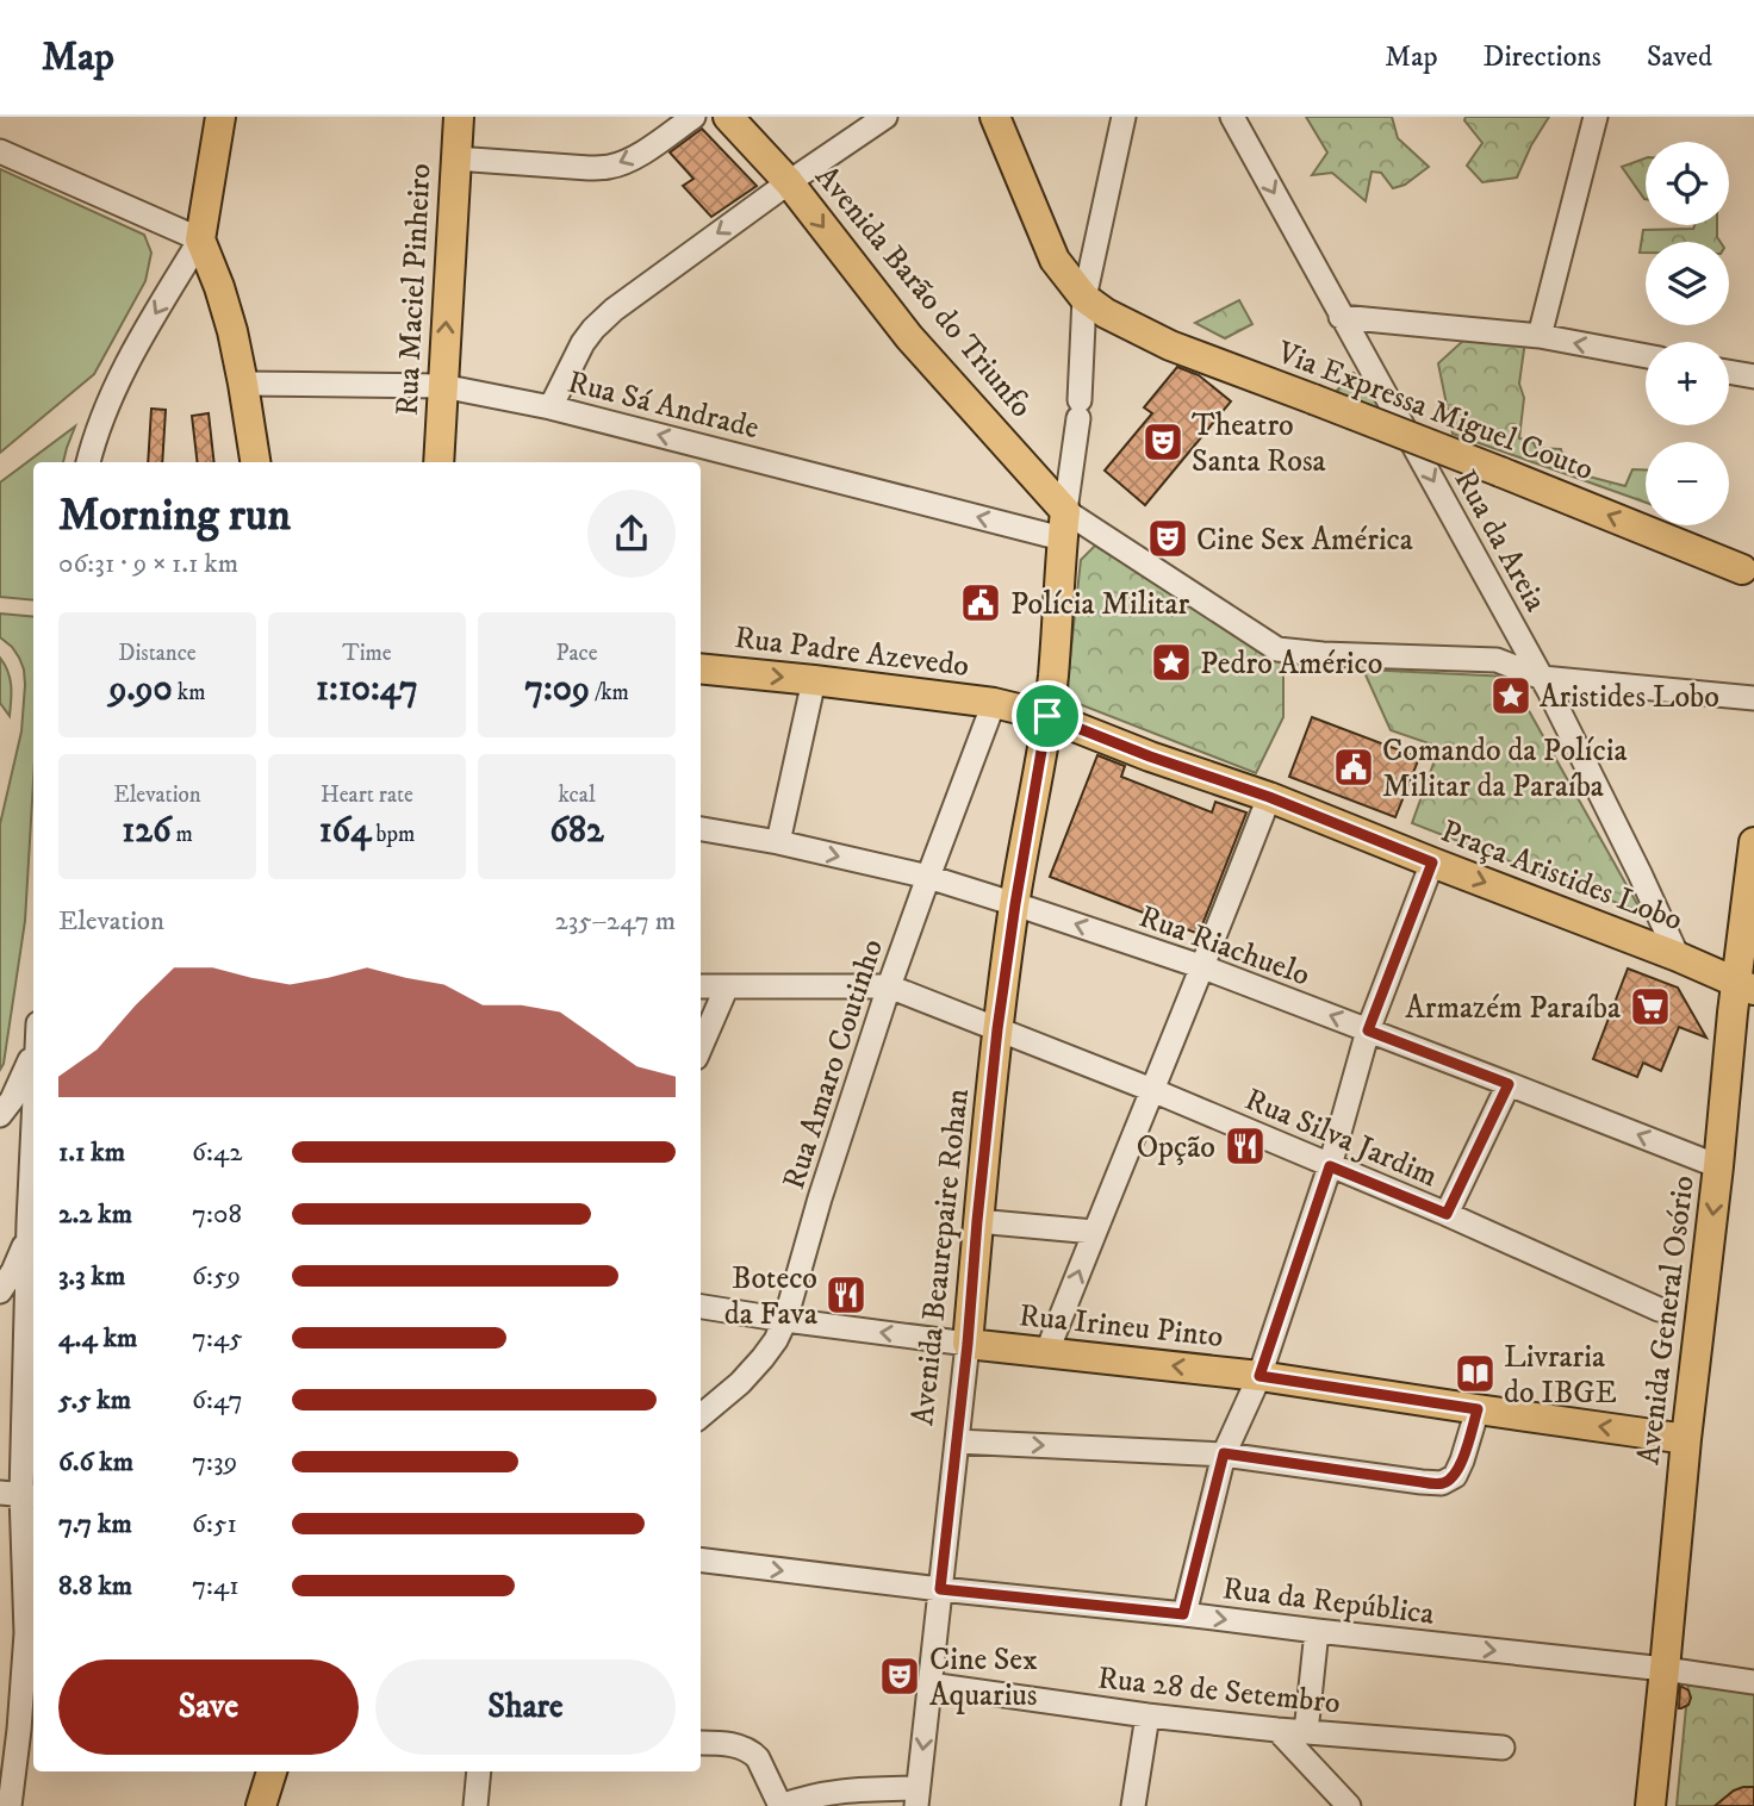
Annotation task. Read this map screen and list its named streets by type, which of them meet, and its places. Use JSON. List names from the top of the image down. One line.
{"streets":{"main road":["Rua Maciel Pinheiro","Avenida Barão do Triunfo","Via Expressa Miguel Couto","Rua Padre Azevedo","Praça Aristides Lobo","Avenida Beaurepaire Rohan","Avenida General Osório","Rua Irineu Pinto"],"street":["Rua Sá Andrade","Rua da Areia","Rua Riachuelo","Rua Amaro Coutinho","Rua Silva Jardim","Rua da República","Rua 28 de Setembro"]},"crossings":[["Rua Maciel Pinheiro","Rua Sá Andrade"],["Avenida Barão do Triunfo","Rua Sá Andrade"],["Avenida Barão do Triunfo","Avenida Beaurepaire Rohan"],["Rua Sá Andrade","Rua da Areia"],["Rua Sá Andrade","Avenida Beaurepaire Rohan"],["Rua da Areia","Praça Aristides Lobo"],["Rua Padre Azevedo","Praça Aristides Lobo"],["Rua Padre Azevedo","Rua Amaro Coutinho"],["Rua Padre Azevedo","Avenida Beaurepaire Rohan"],["Praça Aristides Lobo","Avenida General Osório"],["Rua Riachuelo","Rua Amaro Coutinho"],["Rua Riachuelo","Avenida Beaurepaire Rohan"],["Rua Riachuelo","Avenida General Osório"],["Rua Amaro Coutinho","Rua Silva Jardim"],["Rua Amaro Coutinho","Rua Irineu Pinto"],["Rua Silva Jardim","Avenida Beaurepaire Rohan"],["Avenida Beaurepaire Rohan","Rua Irineu Pinto"],["Avenida Beaurepaire Rohan","Rua da República"],["Avenida Beaurepaire Rohan","Rua 28 de Setembro"],["Avenida General Osório","Rua Irineu Pinto"],["Avenida General Osório","Rua da República"]],"one_way":["Via Expressa Miguel Couto","Rua da Areia","Praça Aristides Lobo","Rua da República"],"places":{"theatre":["Theatro Santa Rosa","Cine Sex América","Cine Sex Aquarius"],"public building":["Polícia Militar","Comando da Polícia Militar da Paraíba"],"place":["Pedro Américo","Aristides Lobo"],"supermarket":["Armazém Paraíba"],"restaurant":["Opção","Boteco da Fava"],"library":["Livraria do IBGE"]},"page":{"header":"Map","nav":["Map","Directions","Saved"],"map_buttons":["+","−"],"heading":["Morning run","06:31 · 9 × 1.1 km"],"stats":[["Distance","9.90 km"],["Time","1:10:47"],["Pace","7:09 /km"],["Elevation","126 m"],["Heart rate","164 bpm"],["kcal","682"]],"chart":["Elevation","235–247 m"],"list":[{"name":"1.1 km","note":"6:42"},{"name":"2.2 km","note":"7:08"},{"name":"3.3 km","note":"6:59"},{"name":"4.4 km","note":"7:45"},{"name":"5.5 km","note":"6:47"},{"name":"6.6 km","note":"7:39"},{"name":"7.7 km","note":"6:51"},{"name":"8.8 km","note":"7:41"}],"buttons":["Save","Share"]}}
